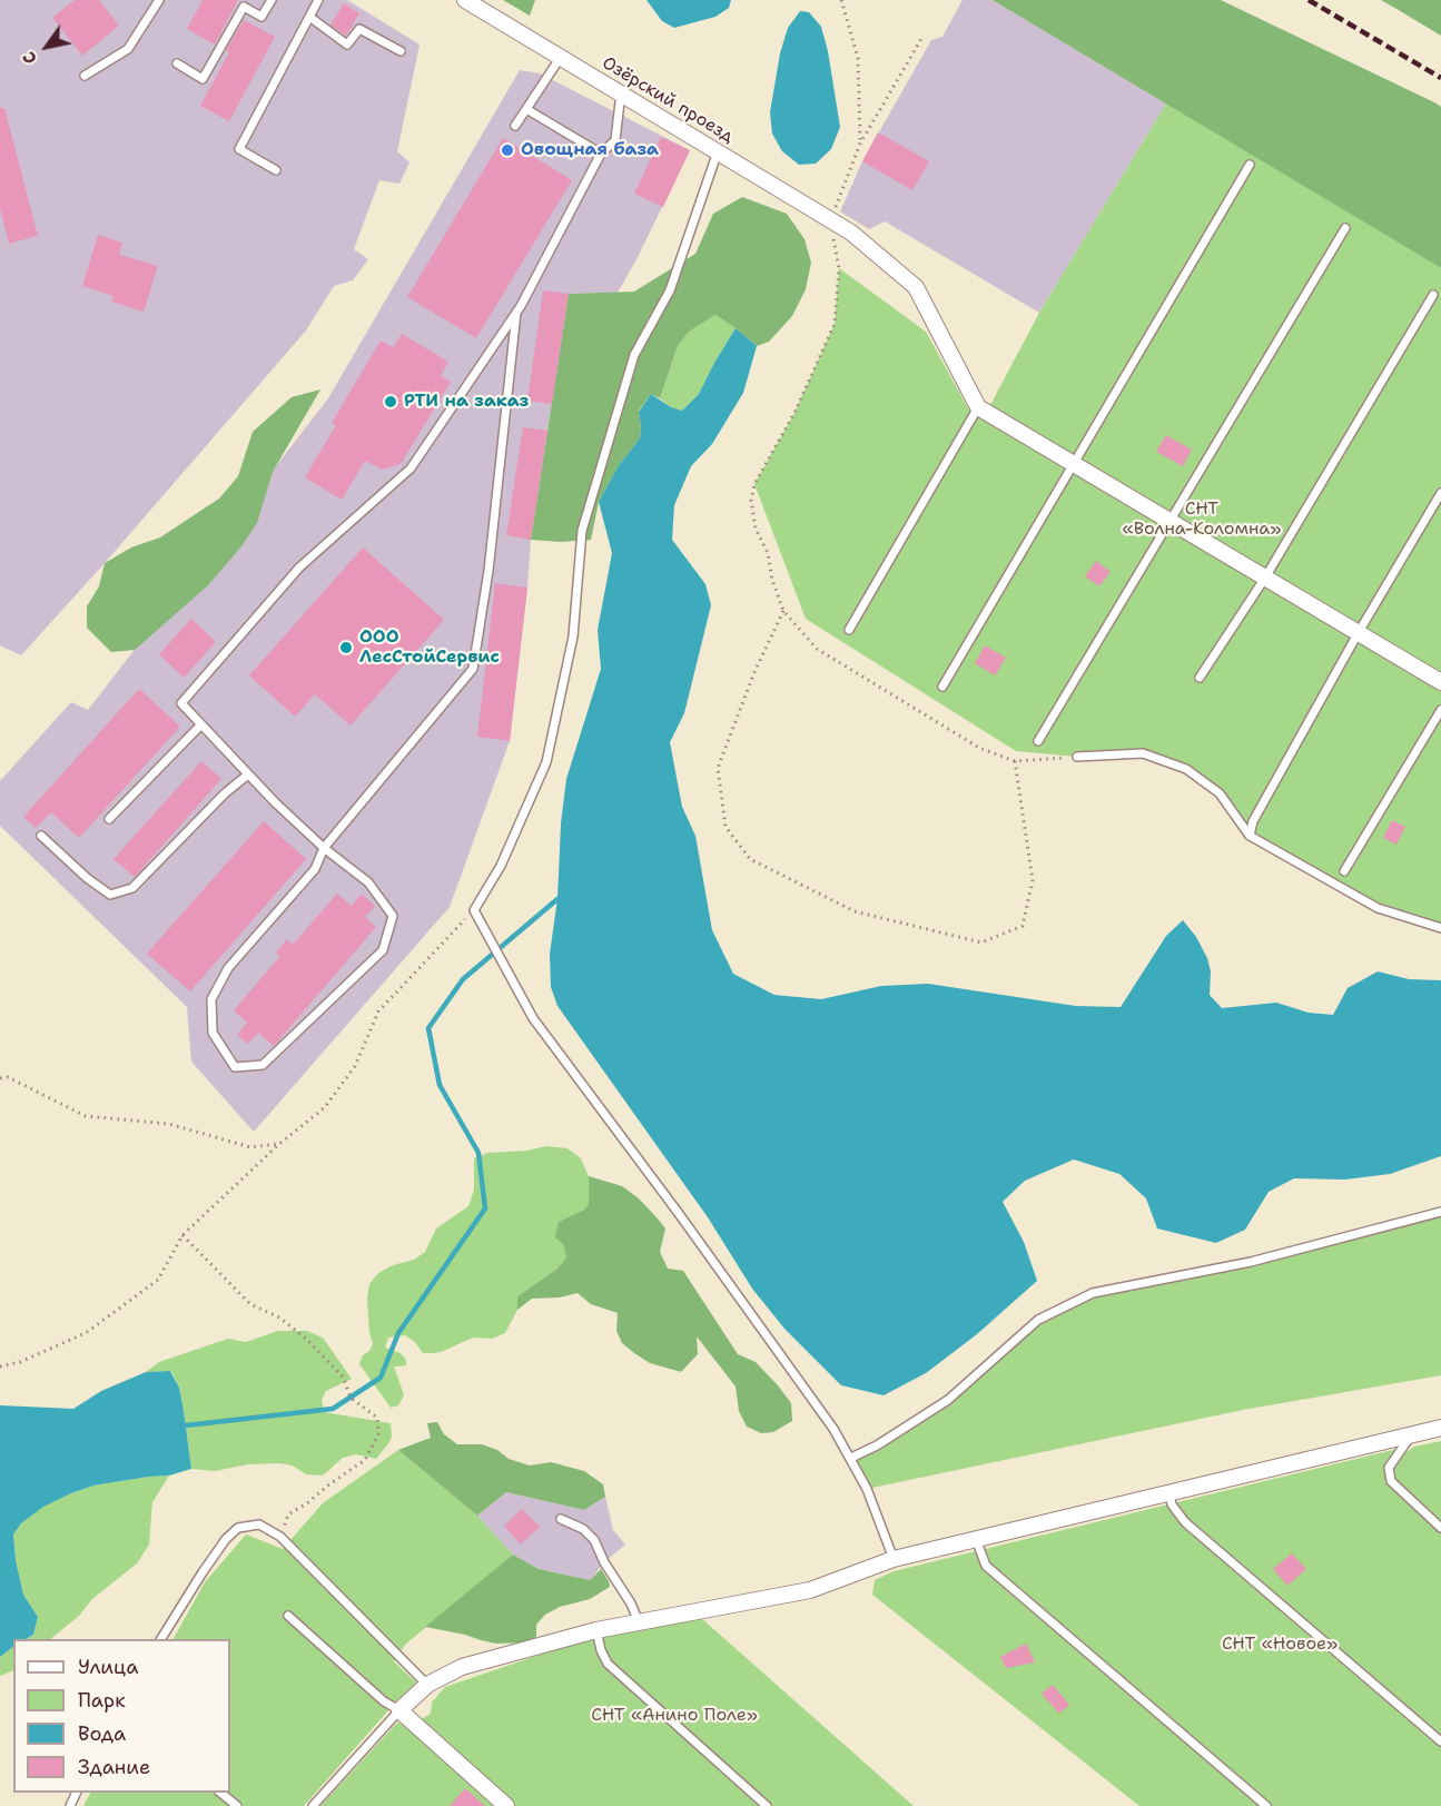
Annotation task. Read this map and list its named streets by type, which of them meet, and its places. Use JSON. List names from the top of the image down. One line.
{"streets":{"street":["Озёрский проезд"]},"parks":["СНТ «Волна-Коломна»","СНТ «Новое»","СНТ «Анино Поле»"],"places":["Овощная база","РТИ на заказ","ООО ЛесСтойСервис"],"legend":["Улица","Парк","Вода","Здание"],"north":"bottom left"}
